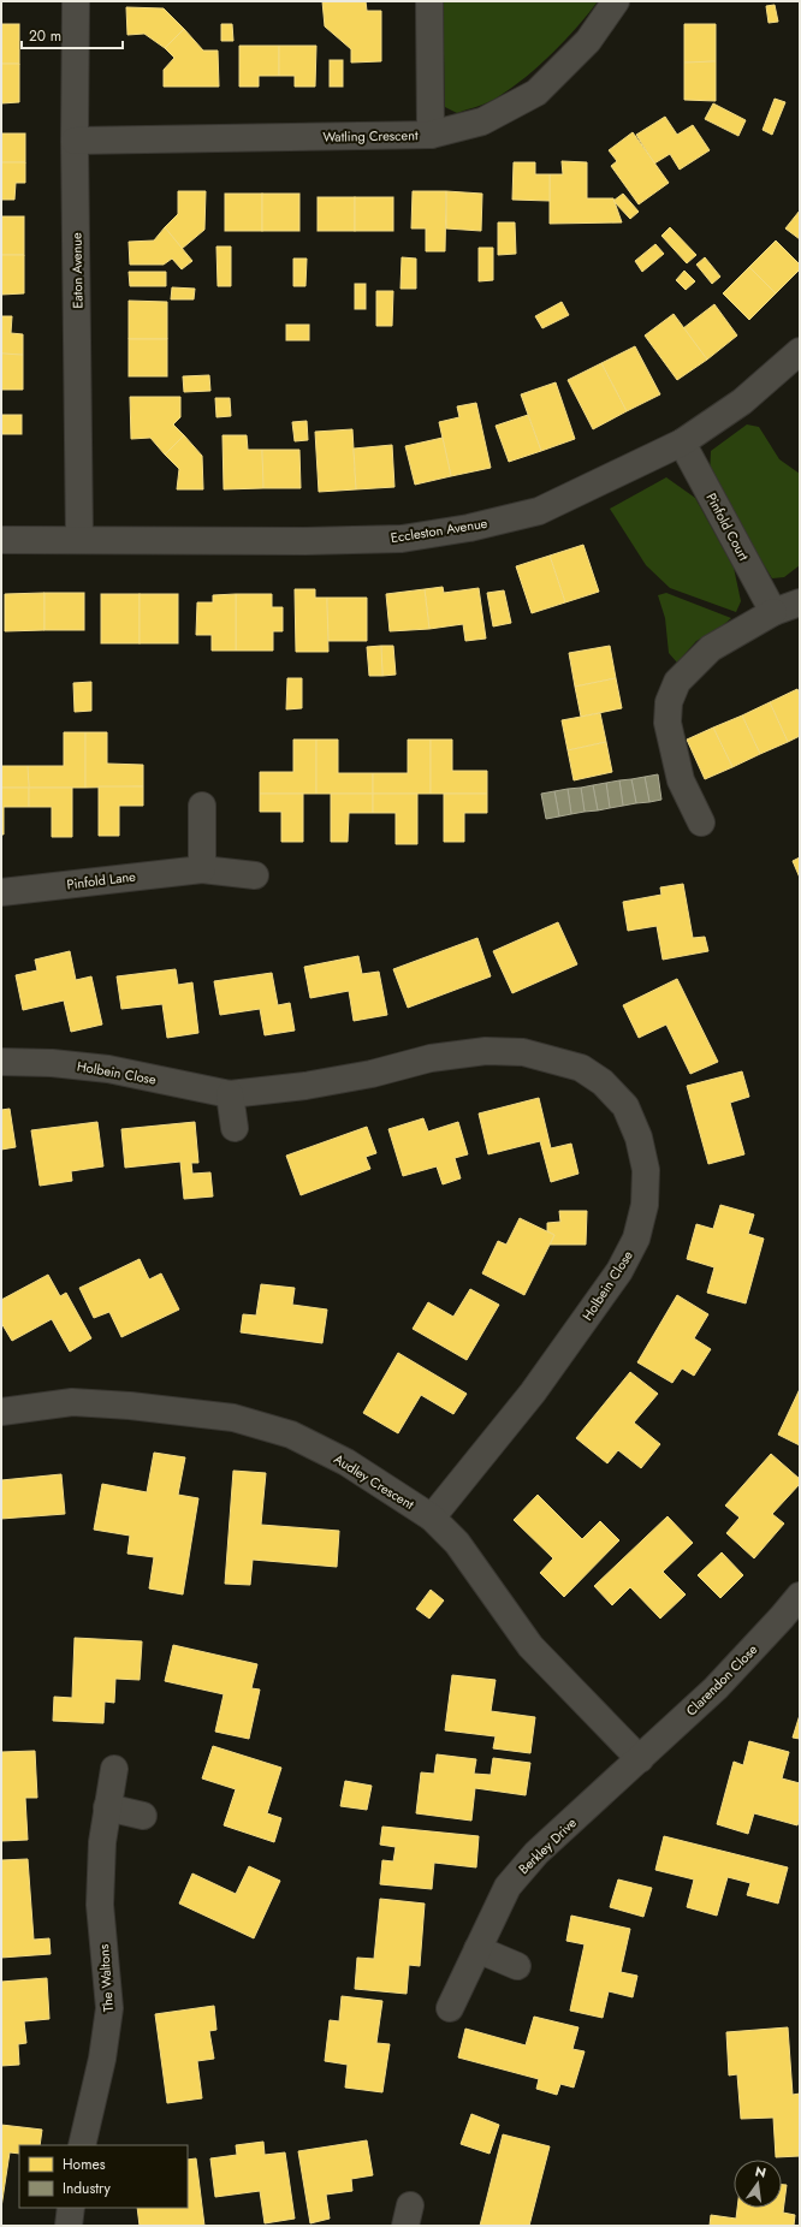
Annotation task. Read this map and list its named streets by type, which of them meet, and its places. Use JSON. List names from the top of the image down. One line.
{"streets":{"street":["Watling Crescent","Eaton Avenue","Pinfold Court","Eccleston Avenue","Pinfold Lane","Holbein Close","Audley Crescent","Clarendon Close","Berkley Drive","The Waltons"]},"crossings":[["Watling Crescent","Eaton Avenue"],["Eaton Avenue","Eccleston Avenue"],["Pinfold Court","Eccleston Avenue"],["Holbein Close","Audley Crescent"],["Audley Crescent","Clarendon Close"],["Audley Crescent","Berkley Drive"],["Clarendon Close","Berkley Drive"]],"legend":["Homes","Industry"],"scale_bar":"20 m","north":"top"}
